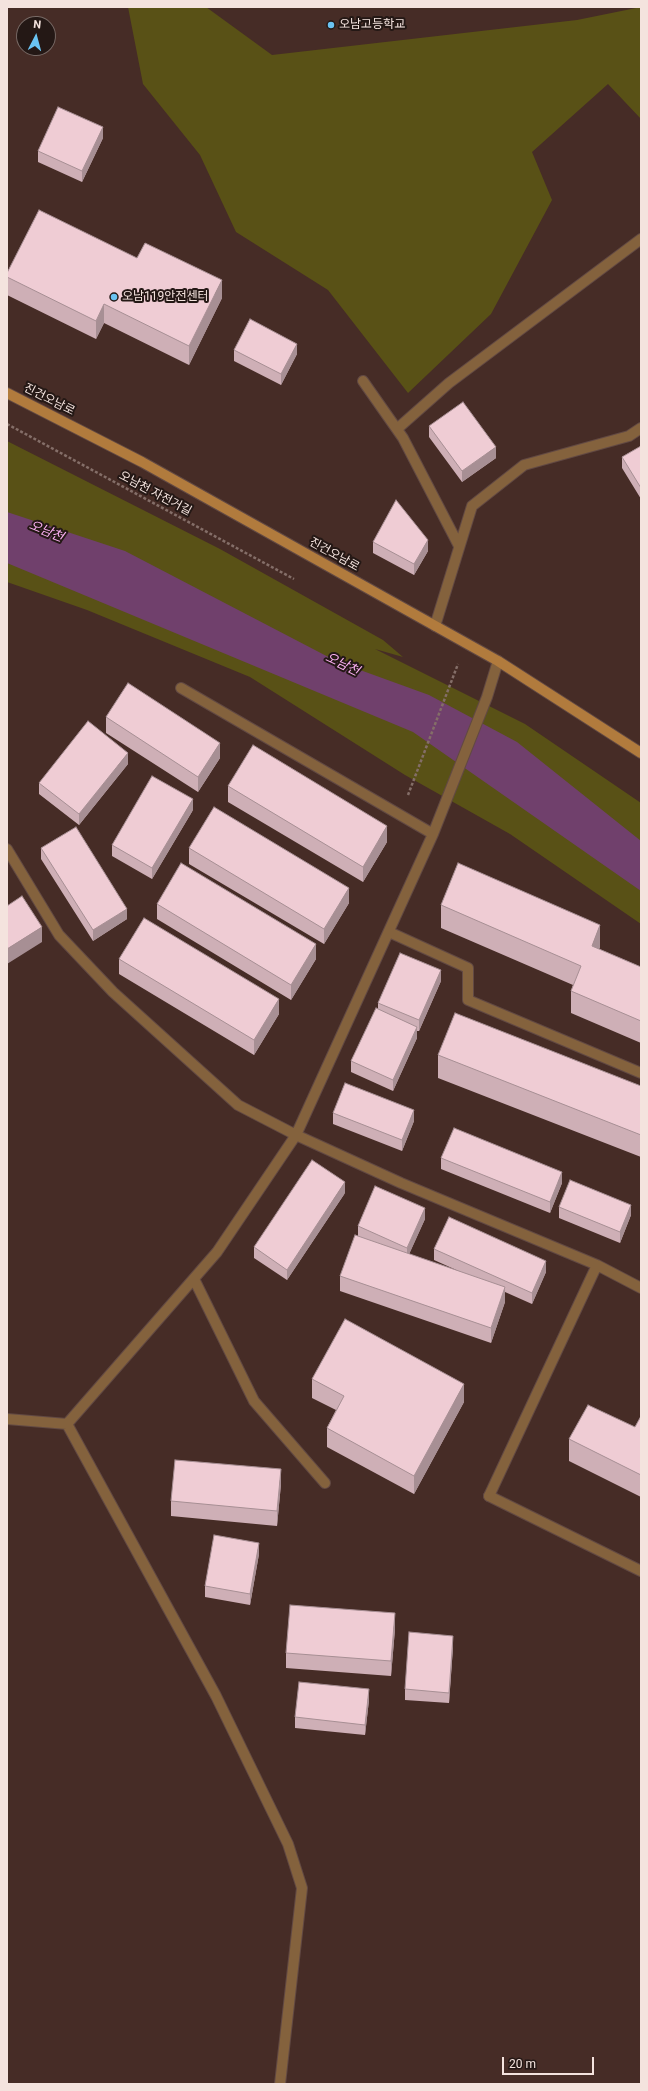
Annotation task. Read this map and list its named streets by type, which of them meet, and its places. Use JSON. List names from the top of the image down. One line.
{"streets":{"main road":["진건오남로"],"path":["오남천 자전거길"]},"water":["오남천"],"places":["오남고등학교","오남119안전센터"],"scale_bar":"20 m","north":"top"}
